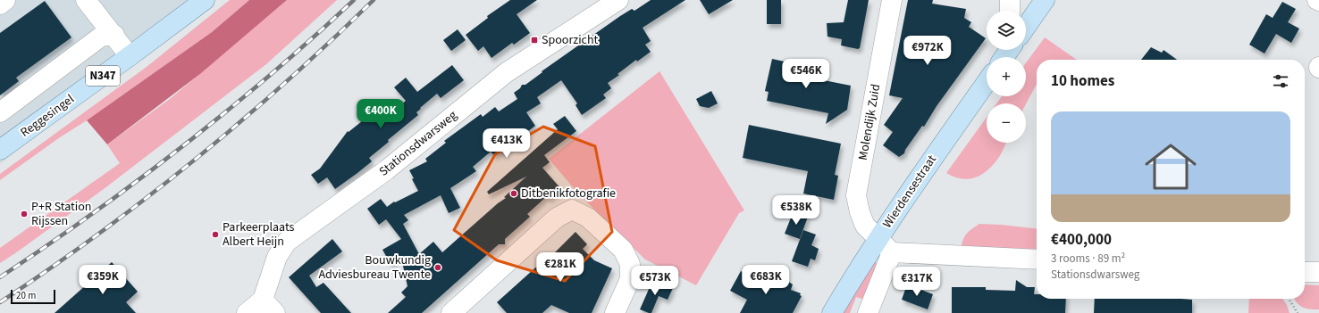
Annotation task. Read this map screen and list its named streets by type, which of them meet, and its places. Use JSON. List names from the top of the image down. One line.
{"streets":{"main road":["N347","Reggesingel","Wierdensestraat"],"street":["Molendijk Zuid","Stationsdwarsweg"]},"crossings":[["Molendijk Zuid","Wierdensestraat"]],"places":{"transit":["Spoorzicht"],"other":["Ditbenikfotografie","P+R Station Rijssen","Parkeerplaats Albert Heijn","Bouwkundig Adviesbureau Twente"]},"scale_bar":"20 m","page":{"map_buttons":["+","−"],"price":["€972K","€546K","€400K","€413K","€538K","€281K","€359K","€683K","€573K","€317K"],"heading":"10 homes","list":[{"name":"€400,000","note":"3 rooms · 89 m² · Stationsdwarsweg"}],"scale":"20 m"}}
